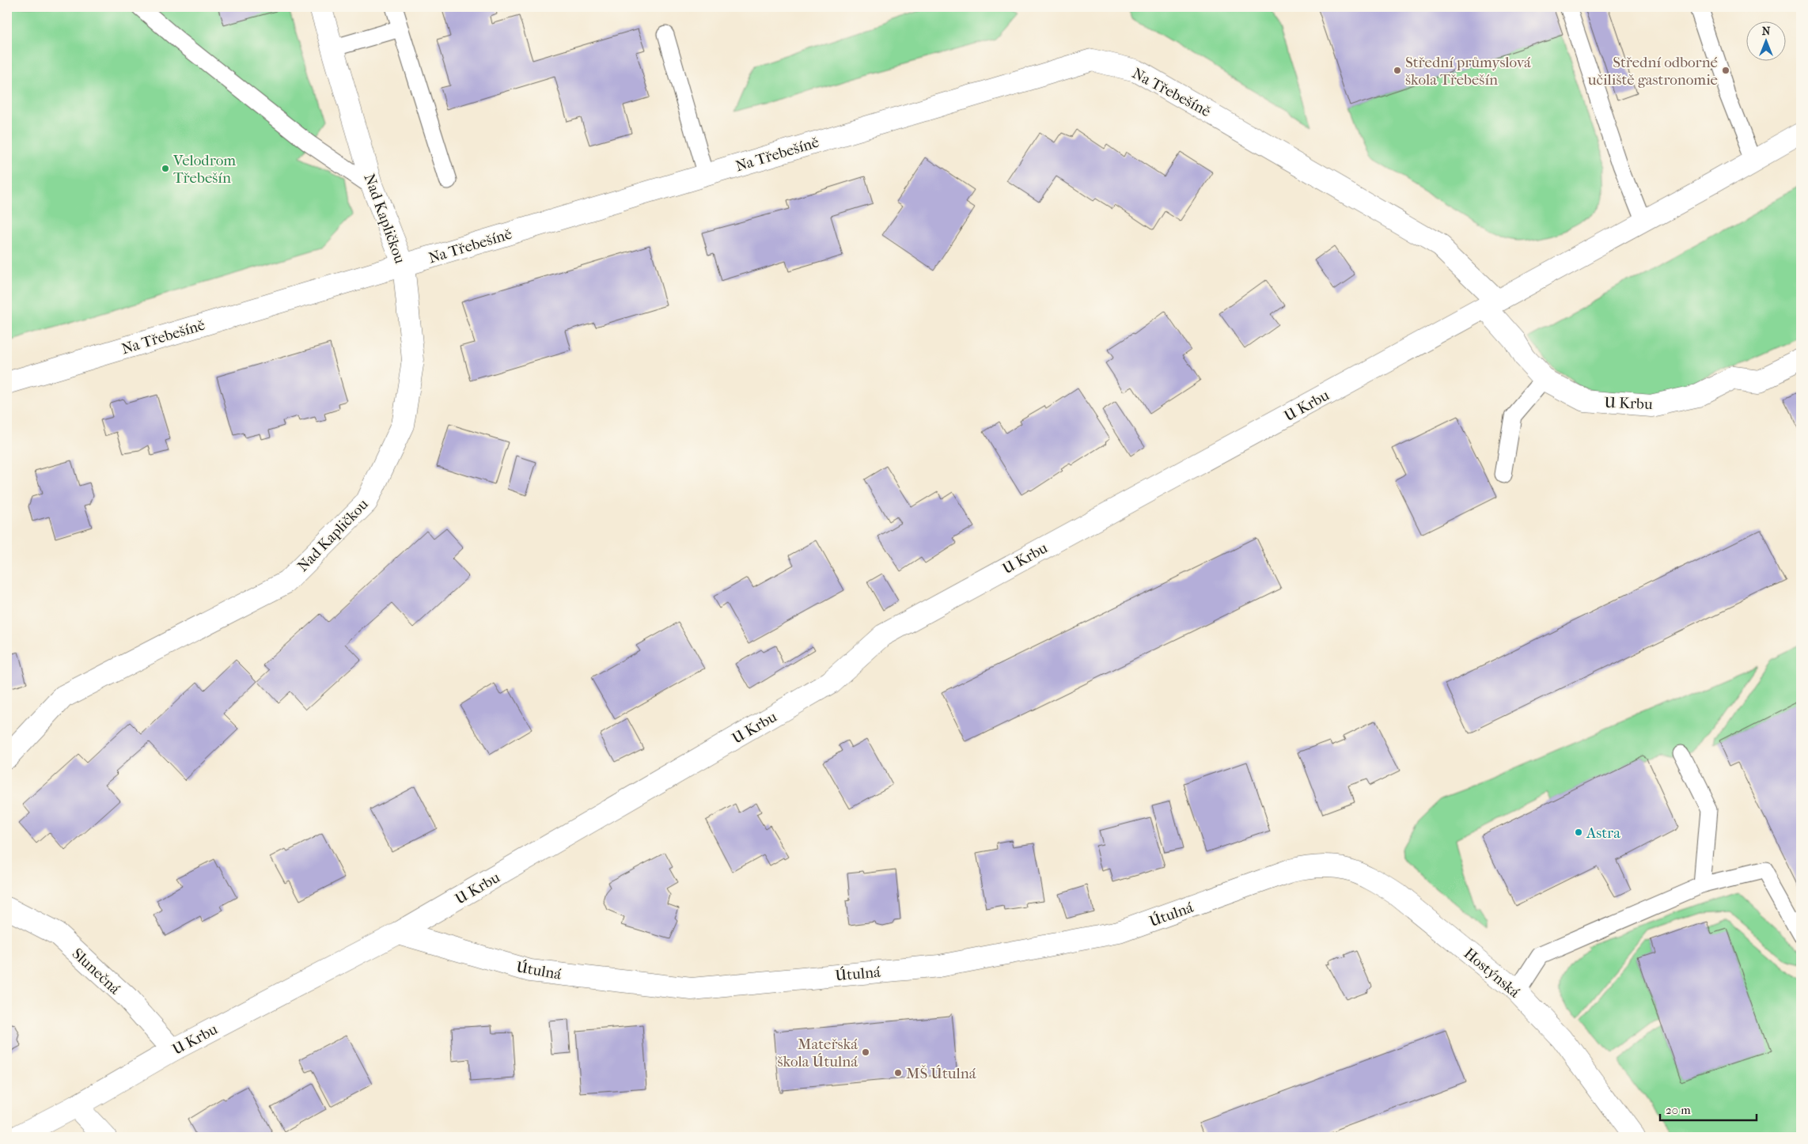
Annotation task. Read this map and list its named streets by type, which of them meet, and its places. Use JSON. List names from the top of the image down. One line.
{"streets":{"street":["Na Třebešíně","Nad Kapličkou","U Krbu","Útulná","Slunečná","Hostýnská"]},"crossings":[["Na Třebešíně","Nad Kapličkou"],["Na Třebešíně","U Krbu"],["U Krbu","Útulná"],["U Krbu","Slunečná"],["Útulná","Hostýnská"]],"places":["Střední průmyslová škola Třebešín","Střední odborné učiliště gastronomie","Velodrom Třebešín","Astra","Mateřská škola Útulná","MŠ Útulná"],"scale_bar":"20 m","north":"top"}
